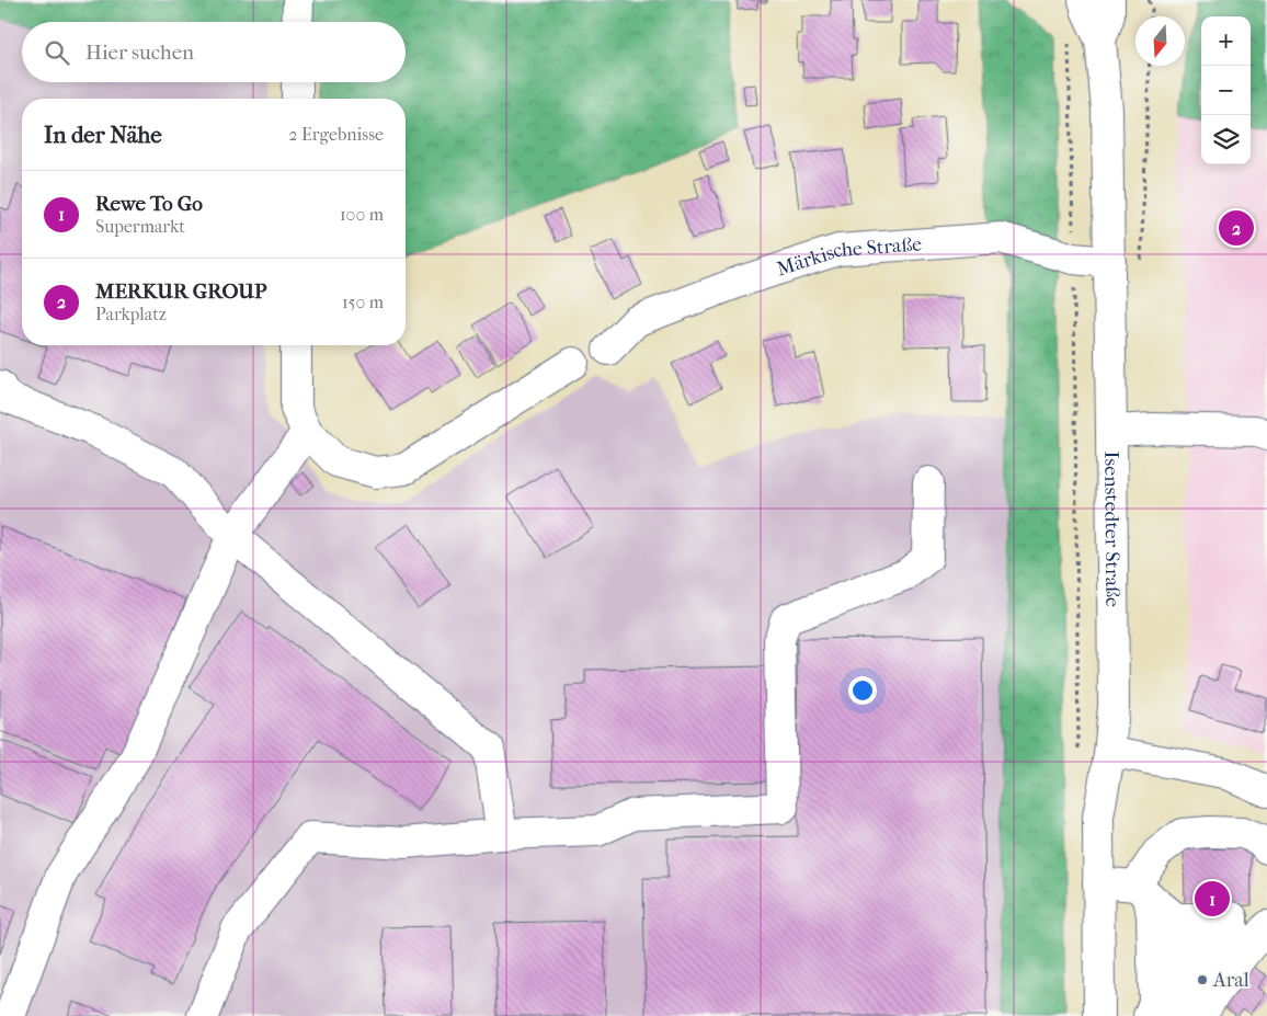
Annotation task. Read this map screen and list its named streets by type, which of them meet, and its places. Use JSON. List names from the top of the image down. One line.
{"streets":{"street":["Märkische Straße","Isenstedter Straße"]},"crossings":[["Märkische Straße","Isenstedter Straße"]],"places":["Aral"],"north":"bottom","page":{"map_buttons":["+","−"],"search":"Hier suchen","heading":["In der Nähe","2 Ergebnisse"],"list":[{"mark":"1","name":"Rewe To Go","note":"Supermarkt","value":"100 m"},{"mark":"2","name":"MERKUR GROUP","note":"Parkplatz","value":"150 m"}],"pins":["2","1"]}}
